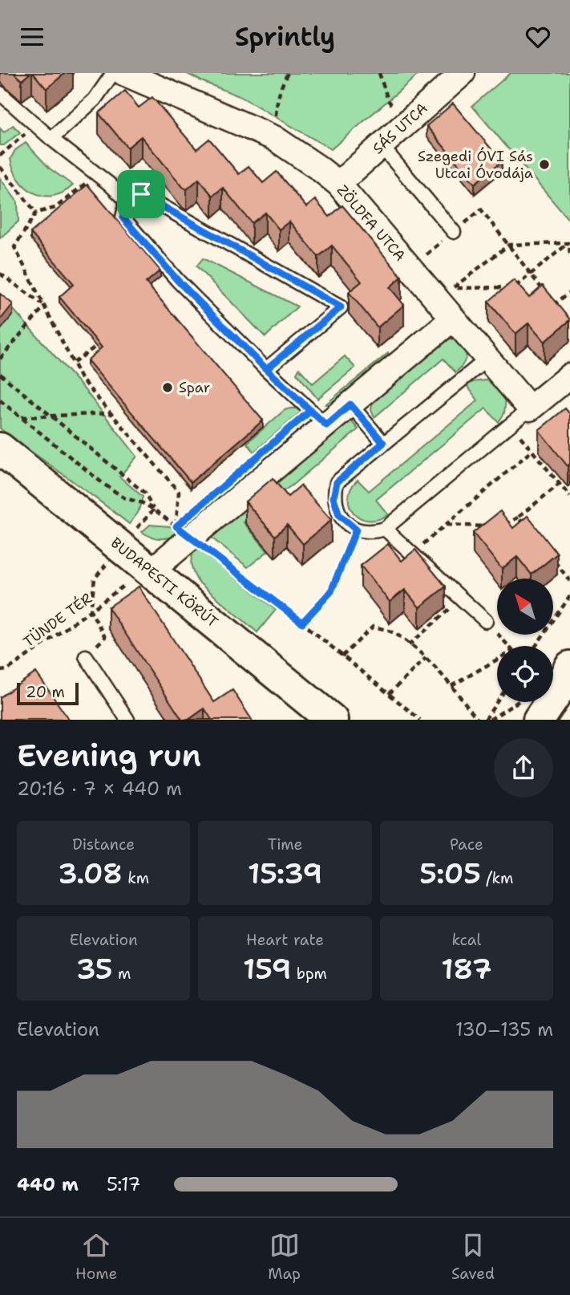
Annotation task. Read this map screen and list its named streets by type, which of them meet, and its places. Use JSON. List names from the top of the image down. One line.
{"streets":{"street":["SÁS UTCA","ZÖLDFA UTCA","BUDAPESTI KÖRÚT"],"path":["TÜNDE TÉR"]},"crossings":[["SÁS UTCA","ZÖLDFA UTCA"],["BUDAPESTI KÖRÚT","TÜNDE TÉR"]],"places":["Szegedi ÓVI Sás Utcai Óvodája","Spar"],"scale_bar":"20 m","north":"top left","page":{"header":"Sprintly","scale":"20 m","heading":["Evening run","20:16 · 7 × 440 m"],"stats":[["Distance","3.08 km"],["Time","15:39"],["Pace","5:05 /km"],["Elevation","35 m"],["Heart rate","159 bpm"],["kcal","187"]],"chart":["Elevation","130–135 m"],"list":[{"name":"440 m","note":"5:17"}],"tabs":["Home","Map","Saved"]}}
